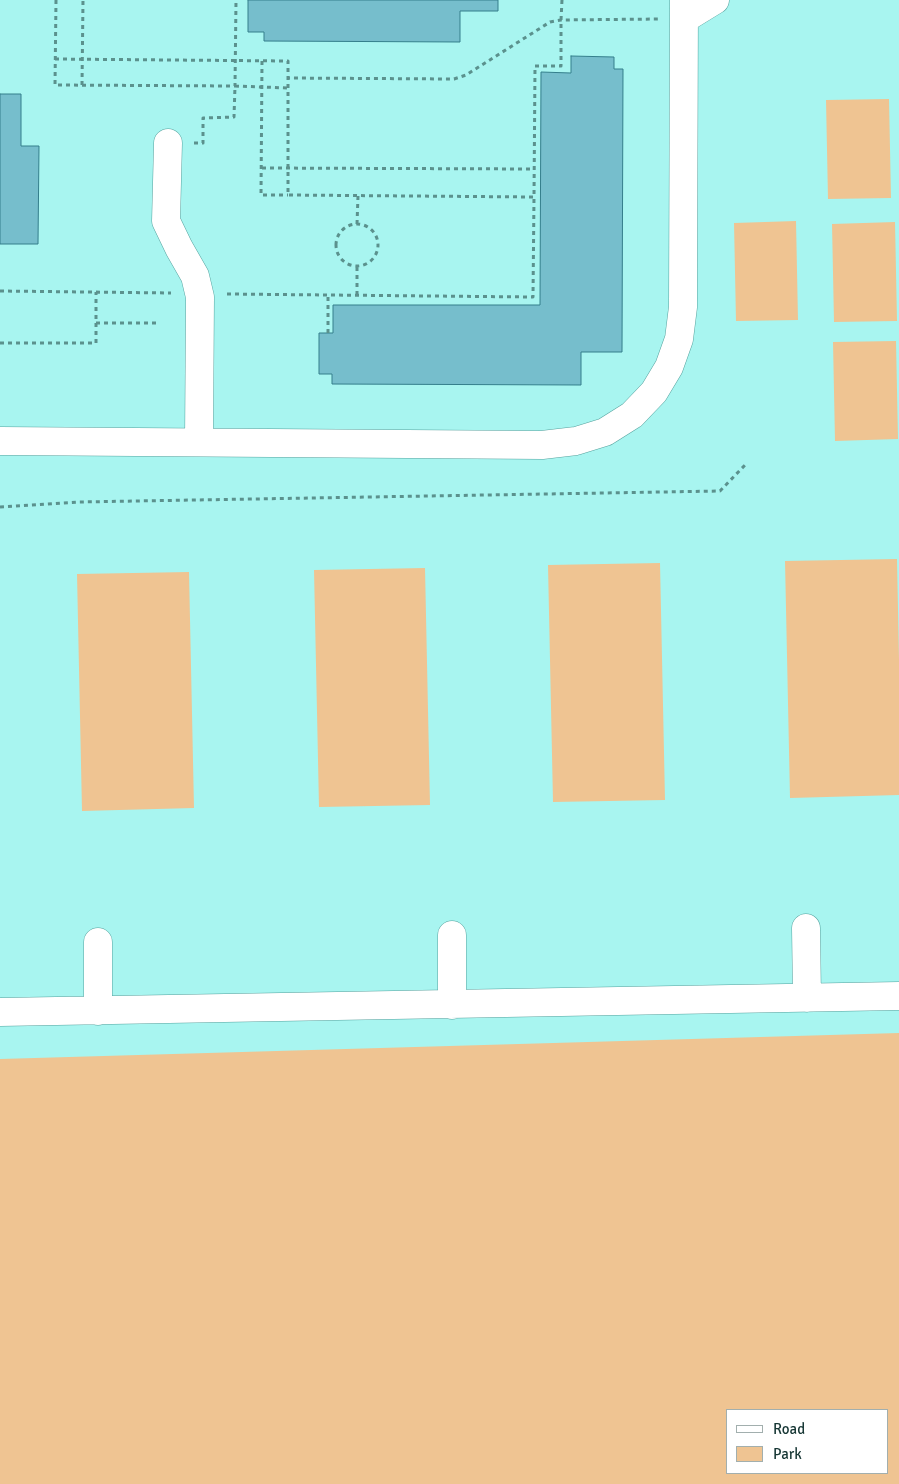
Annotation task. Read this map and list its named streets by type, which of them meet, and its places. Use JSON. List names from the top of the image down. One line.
{"legend":["Road","Park"]}
